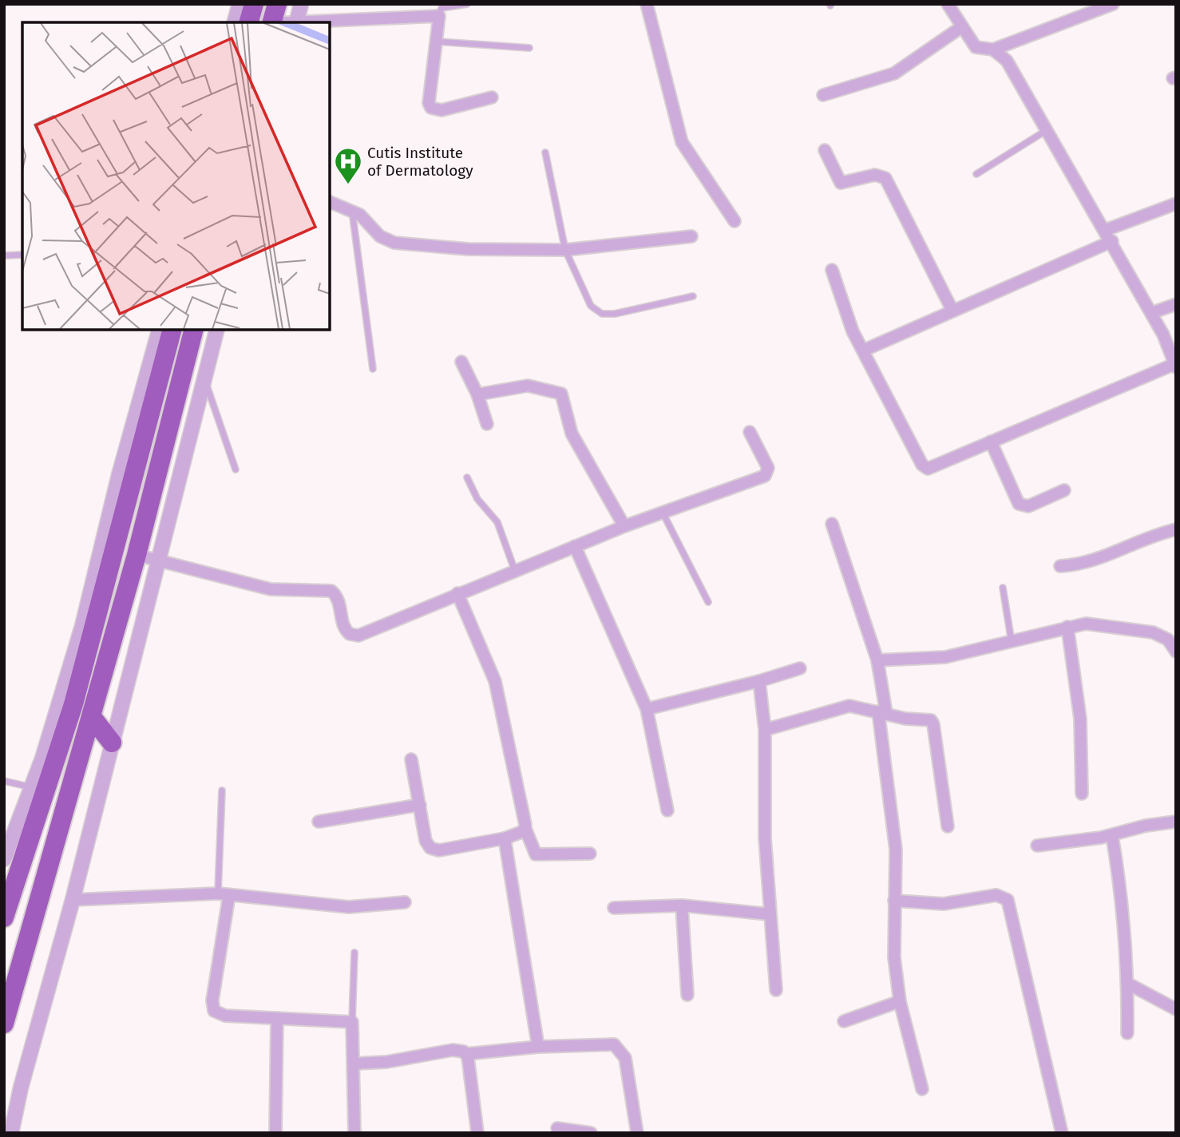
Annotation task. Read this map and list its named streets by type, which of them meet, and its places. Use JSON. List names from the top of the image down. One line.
{"places":{"hospital":["Cutis Institute of Dermatology"]}}
